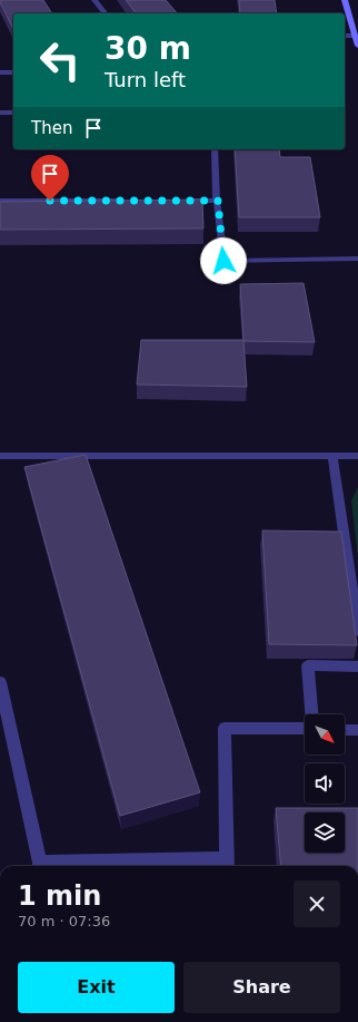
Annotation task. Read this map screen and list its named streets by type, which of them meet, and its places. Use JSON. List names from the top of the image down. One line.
{"north":"bottom right","page":{"turn":["30 m","Turn left"],"then":"Then","heading":["1 min","70 m · 07:36"],"buttons":["Exit","Share"]}}
